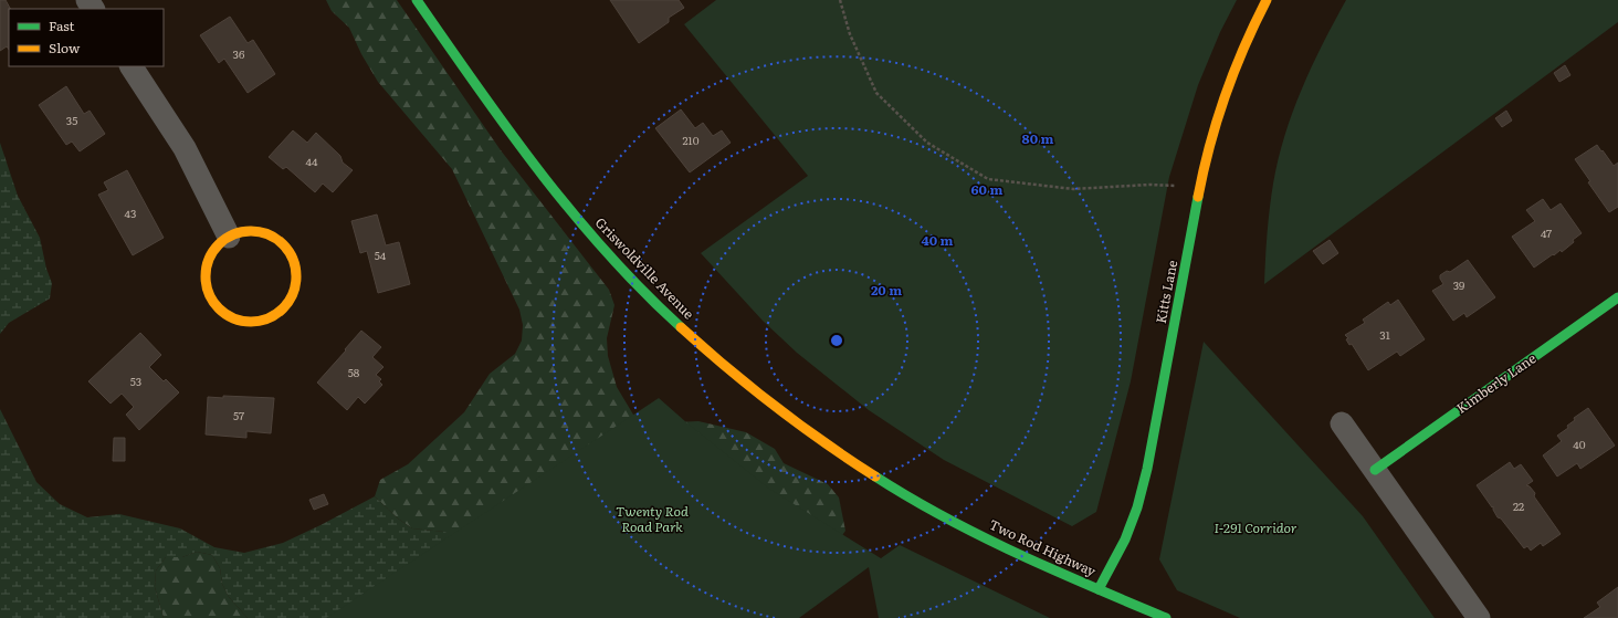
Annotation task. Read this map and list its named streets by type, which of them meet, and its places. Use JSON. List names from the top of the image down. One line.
{"streets":{"street":["Griswoldville Avenue","Kitts Lane","Kimberly Lane","Two Rod Highway"]},"crossings":[["Griswoldville Avenue","Two Rod Highway"],["Kitts Lane","Two Rod Highway"]],"parks":["Twenty Rod Road Park","I-291 Corridor"],"house_numbers":["36","35","210","44","43","47","54","39","31","58","53","57","40","22"],"legend":["Fast","Slow"],"rings":["80 m","60 m","40 m","20 m"]}
